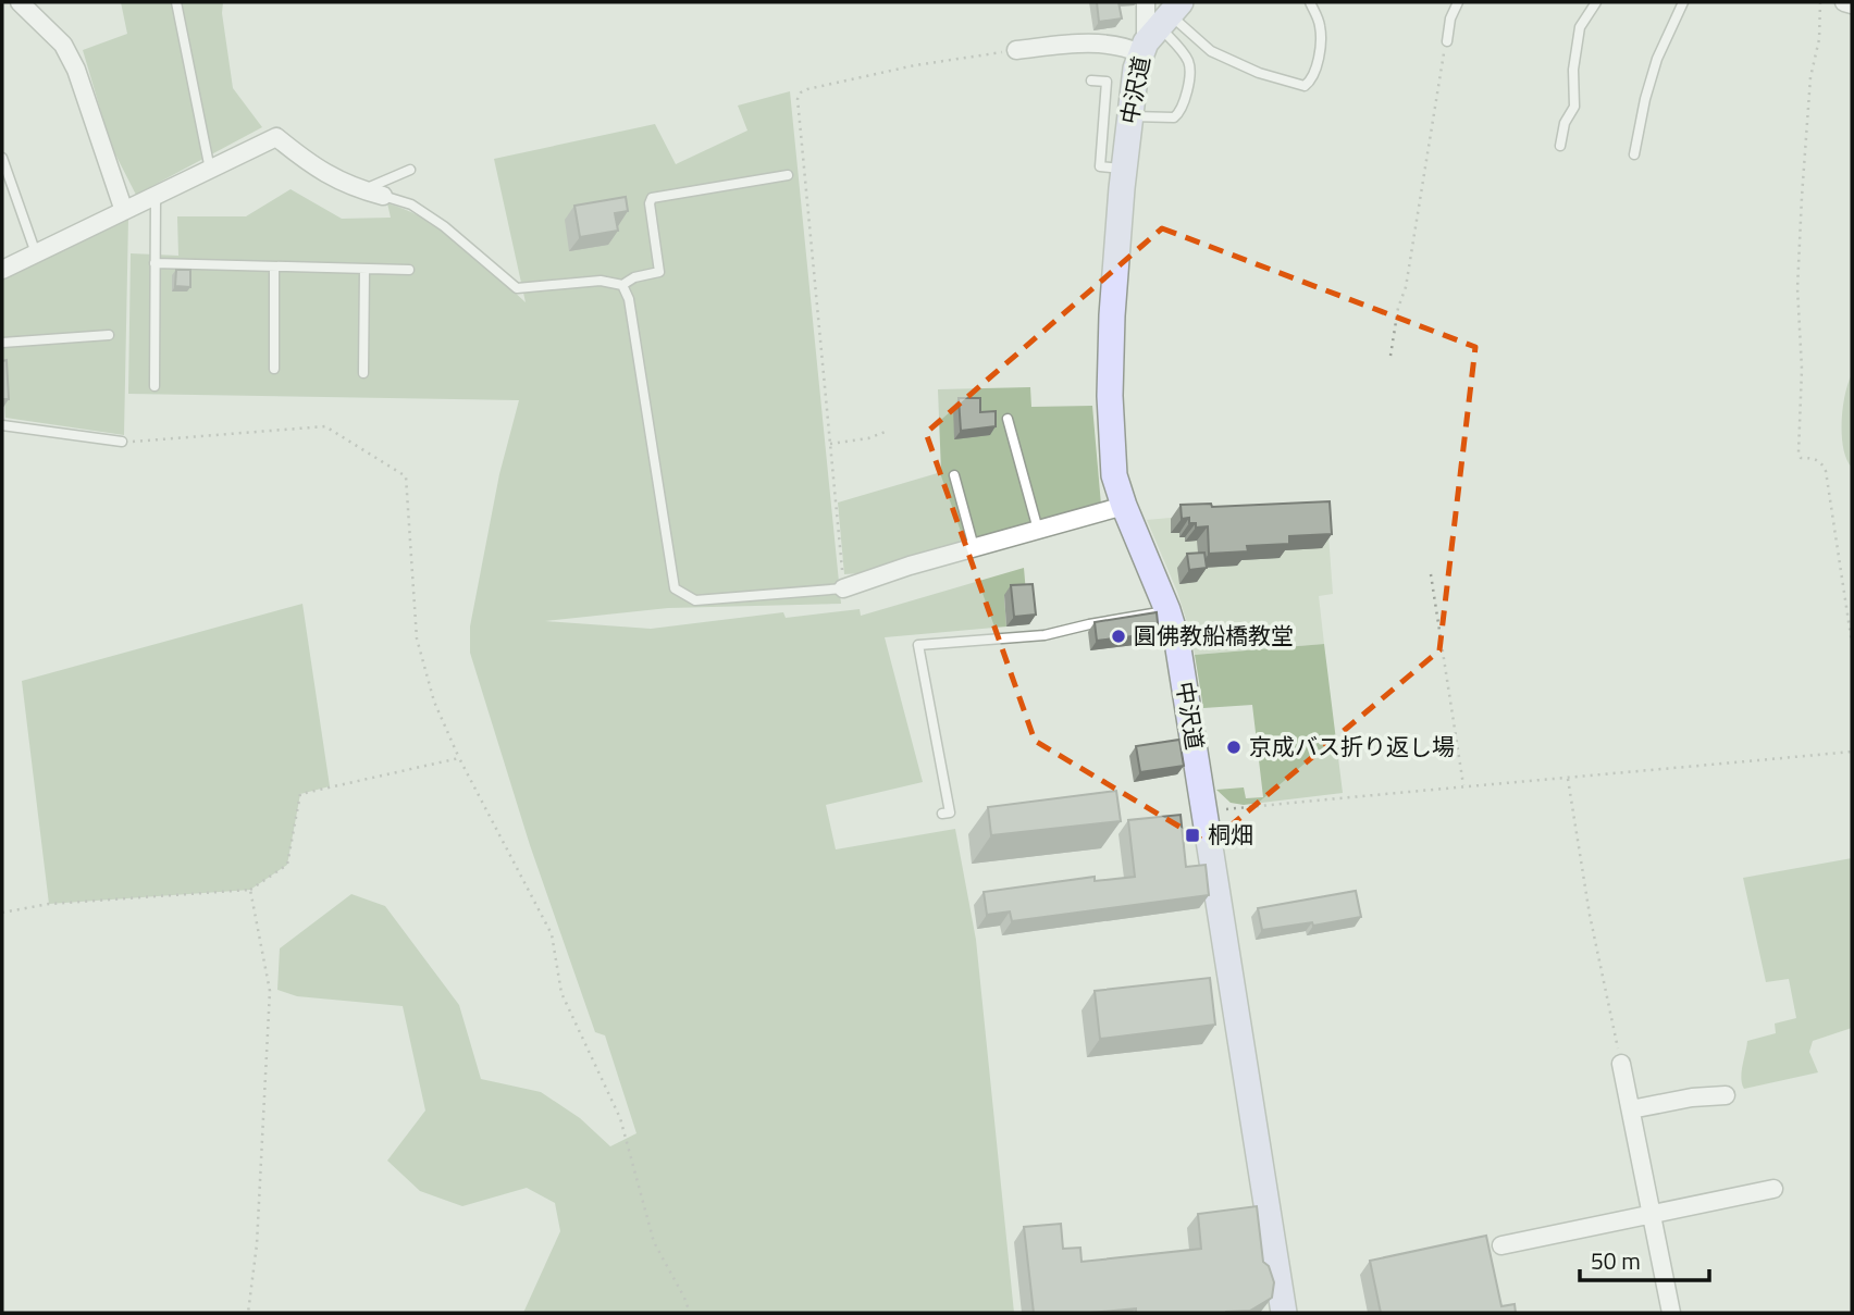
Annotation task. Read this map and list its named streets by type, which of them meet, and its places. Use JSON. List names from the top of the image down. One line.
{"streets":{"street":["中沢道"]},"places":{"other":["圓佛教船橋教堂","京成バス折り返し場"],"transit":["桐畑"]},"scale_bar":"50 m"}
